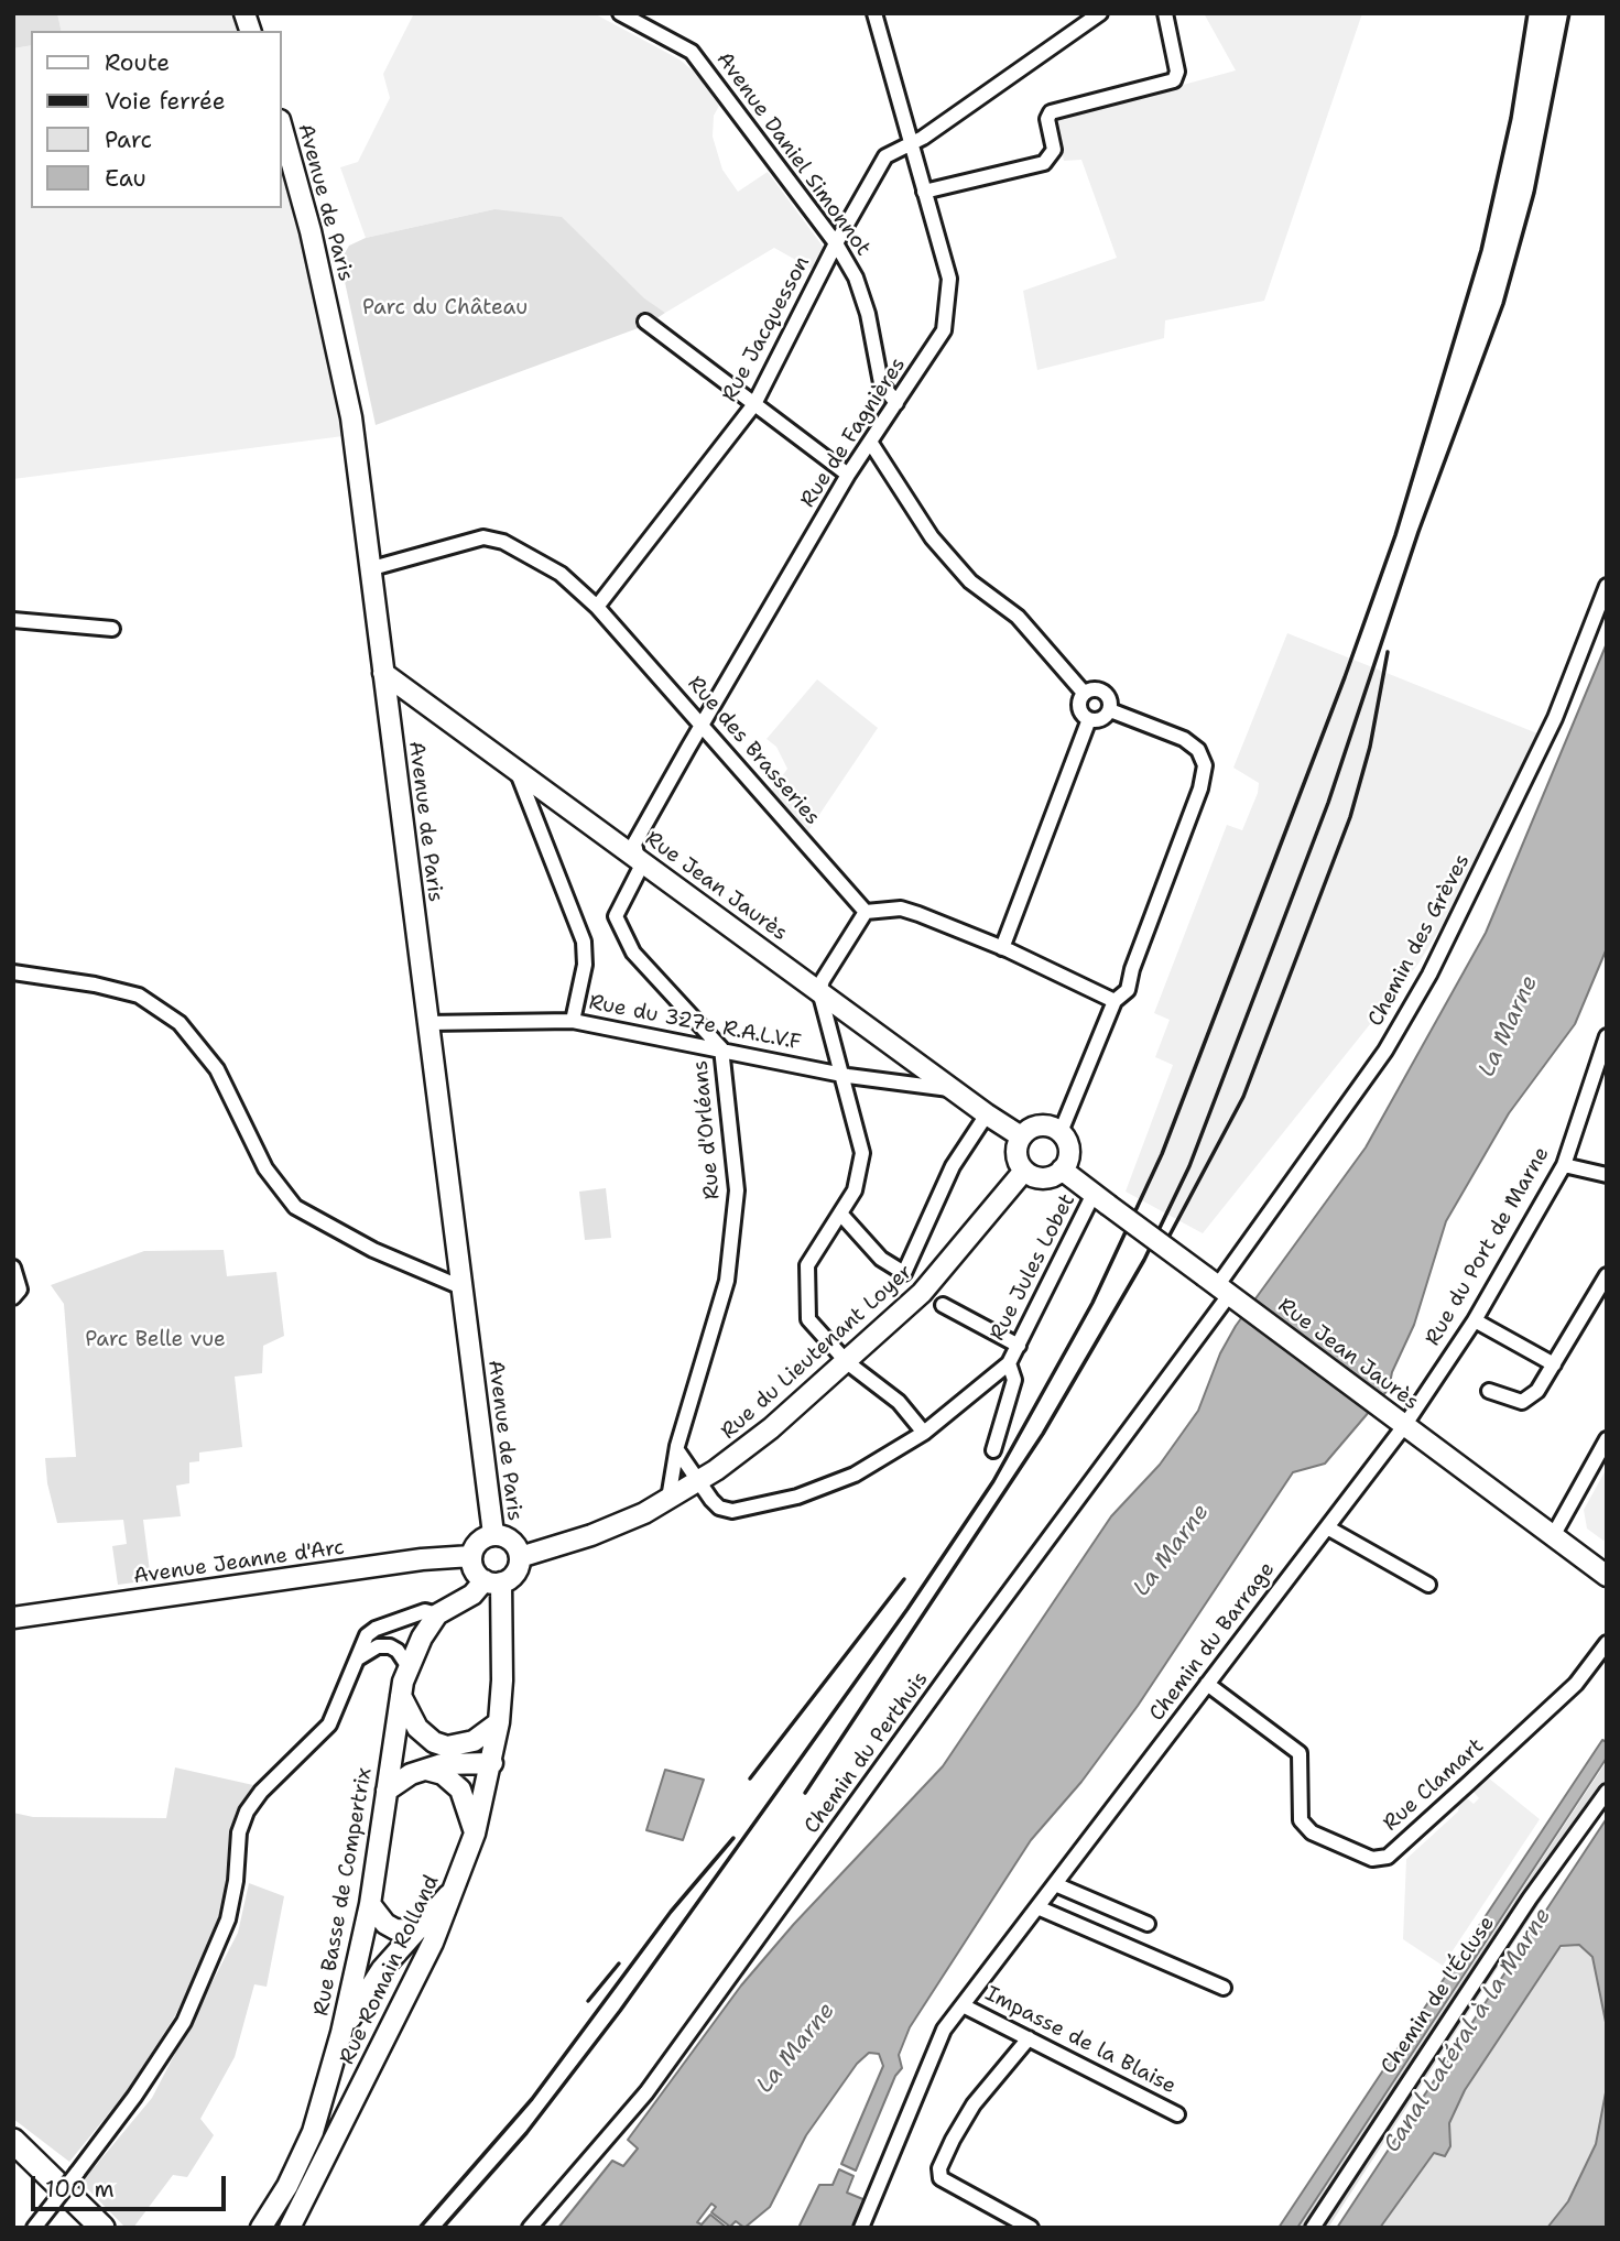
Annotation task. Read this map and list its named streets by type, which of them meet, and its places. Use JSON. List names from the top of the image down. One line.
{"streets":{"main road":["Avenue de Paris","Rue Jean Jaurès","Rue du Lieutenant Loyer","Avenue Jeanne d'Arc","Rue Basse de Compertrix","Rue Romain Rolland"],"street":["Avenue Daniel Simonnot","Rue Jacquesson","Rue de Fagnières","Rue des Brasseries","Chemin des Grèves","Rue du 327e R.A.L.V.F","Rue d'Orléans","Rue du Port de Marne","Rue Jules Lobet","Chemin du Barrage","Chemin du Perthuis","Rue Clamart","Chemin de l'Écluse","Impasse de la Blaise"]},"crossings":[["Avenue Daniel Simonnot","Rue Jacquesson"],["Avenue Daniel Simonnot","Rue de Fagnières"],["Avenue de Paris","Rue des Brasseries"],["Avenue de Paris","Rue Jean Jaurès"],["Avenue de Paris","Rue du 327e R.A.L.V.F"],["Avenue de Paris","Rue du Lieutenant Loyer"],["Avenue de Paris","Avenue Jeanne d'Arc"],["Avenue de Paris","Rue Basse de Compertrix"],["Avenue de Paris","Rue Romain Rolland"],["Rue Jacquesson","Rue de Fagnières"],["Rue Jacquesson","Rue des Brasseries"],["Rue de Fagnières","Rue des Brasseries"],["Rue de Fagnières","Rue Jean Jaurès"],["Rue de Fagnières","Rue d'Orléans"],["Rue Jean Jaurès","Chemin des Grèves"],["Rue Jean Jaurès","Rue du 327e R.A.L.V.F"],["Rue Jean Jaurès","Rue d'Orléans"],["Rue Jean Jaurès","Rue du Port de Marne"],["Rue Jean Jaurès","Rue Jules Lobet"],["Rue Jean Jaurès","Rue du Lieutenant Loyer"],["Rue Jean Jaurès","Chemin du Barrage"],["Rue Jean Jaurès","Chemin du Perthuis"],["Chemin des Grèves","Chemin du Perthuis"],["Rue du 327e R.A.L.V.F","Rue d'Orléans"],["Rue d'Orléans","Rue du Lieutenant Loyer"],["Rue du Port de Marne","Chemin du Barrage"],["Rue Jules Lobet","Rue du Lieutenant Loyer"],["Rue du Lieutenant Loyer","Avenue Jeanne d'Arc"],["Rue du Lieutenant Loyer","Rue Basse de Compertrix"],["Rue du Lieutenant Loyer","Rue Romain Rolland"],["Avenue Jeanne d'Arc","Rue Basse de Compertrix"],["Avenue Jeanne d'Arc","Rue Romain Rolland"],["Chemin du Barrage","Rue Clamart"],["Chemin du Barrage","Impasse de la Blaise"],["Rue Basse de Compertrix","Rue Romain Rolland"]],"water":["La Marne","Canal Latéral à la Marne"],"parks":["Parc du Château","Parc Belle vue"],"legend":["Route","Voie ferrée","Parc","Eau"],"scale_bar":"100 m"}
